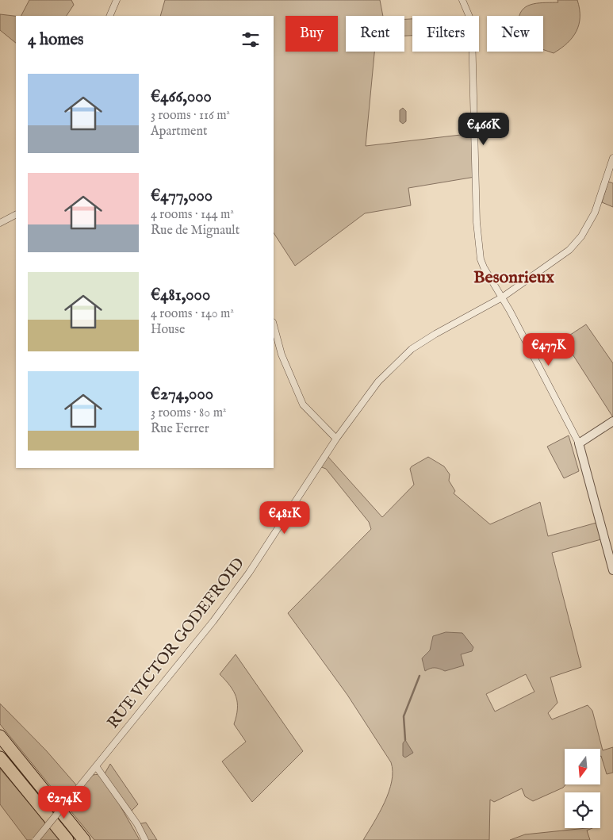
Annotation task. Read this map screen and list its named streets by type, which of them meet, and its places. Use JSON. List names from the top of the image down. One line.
{"streets":{"street":["RUE VICTOR GODEFROID"]},"districts":["Besonrieux"],"north":"bottom","page":{"chip":["Buy","Rent","Filters","New"],"heading":"4 homes","list":[{"name":"€466,000","note":"3 rooms · 116 m² · Apartment"},{"name":"€477,000","note":"4 rooms · 144 m² · Rue de Mignault"},{"name":"€481,000","note":"4 rooms · 140 m² · House"},{"name":"€274,000","note":"3 rooms · 80 m² · Rue Ferrer"}],"price":["€466K","€477K","€481K","€274K"]}}
